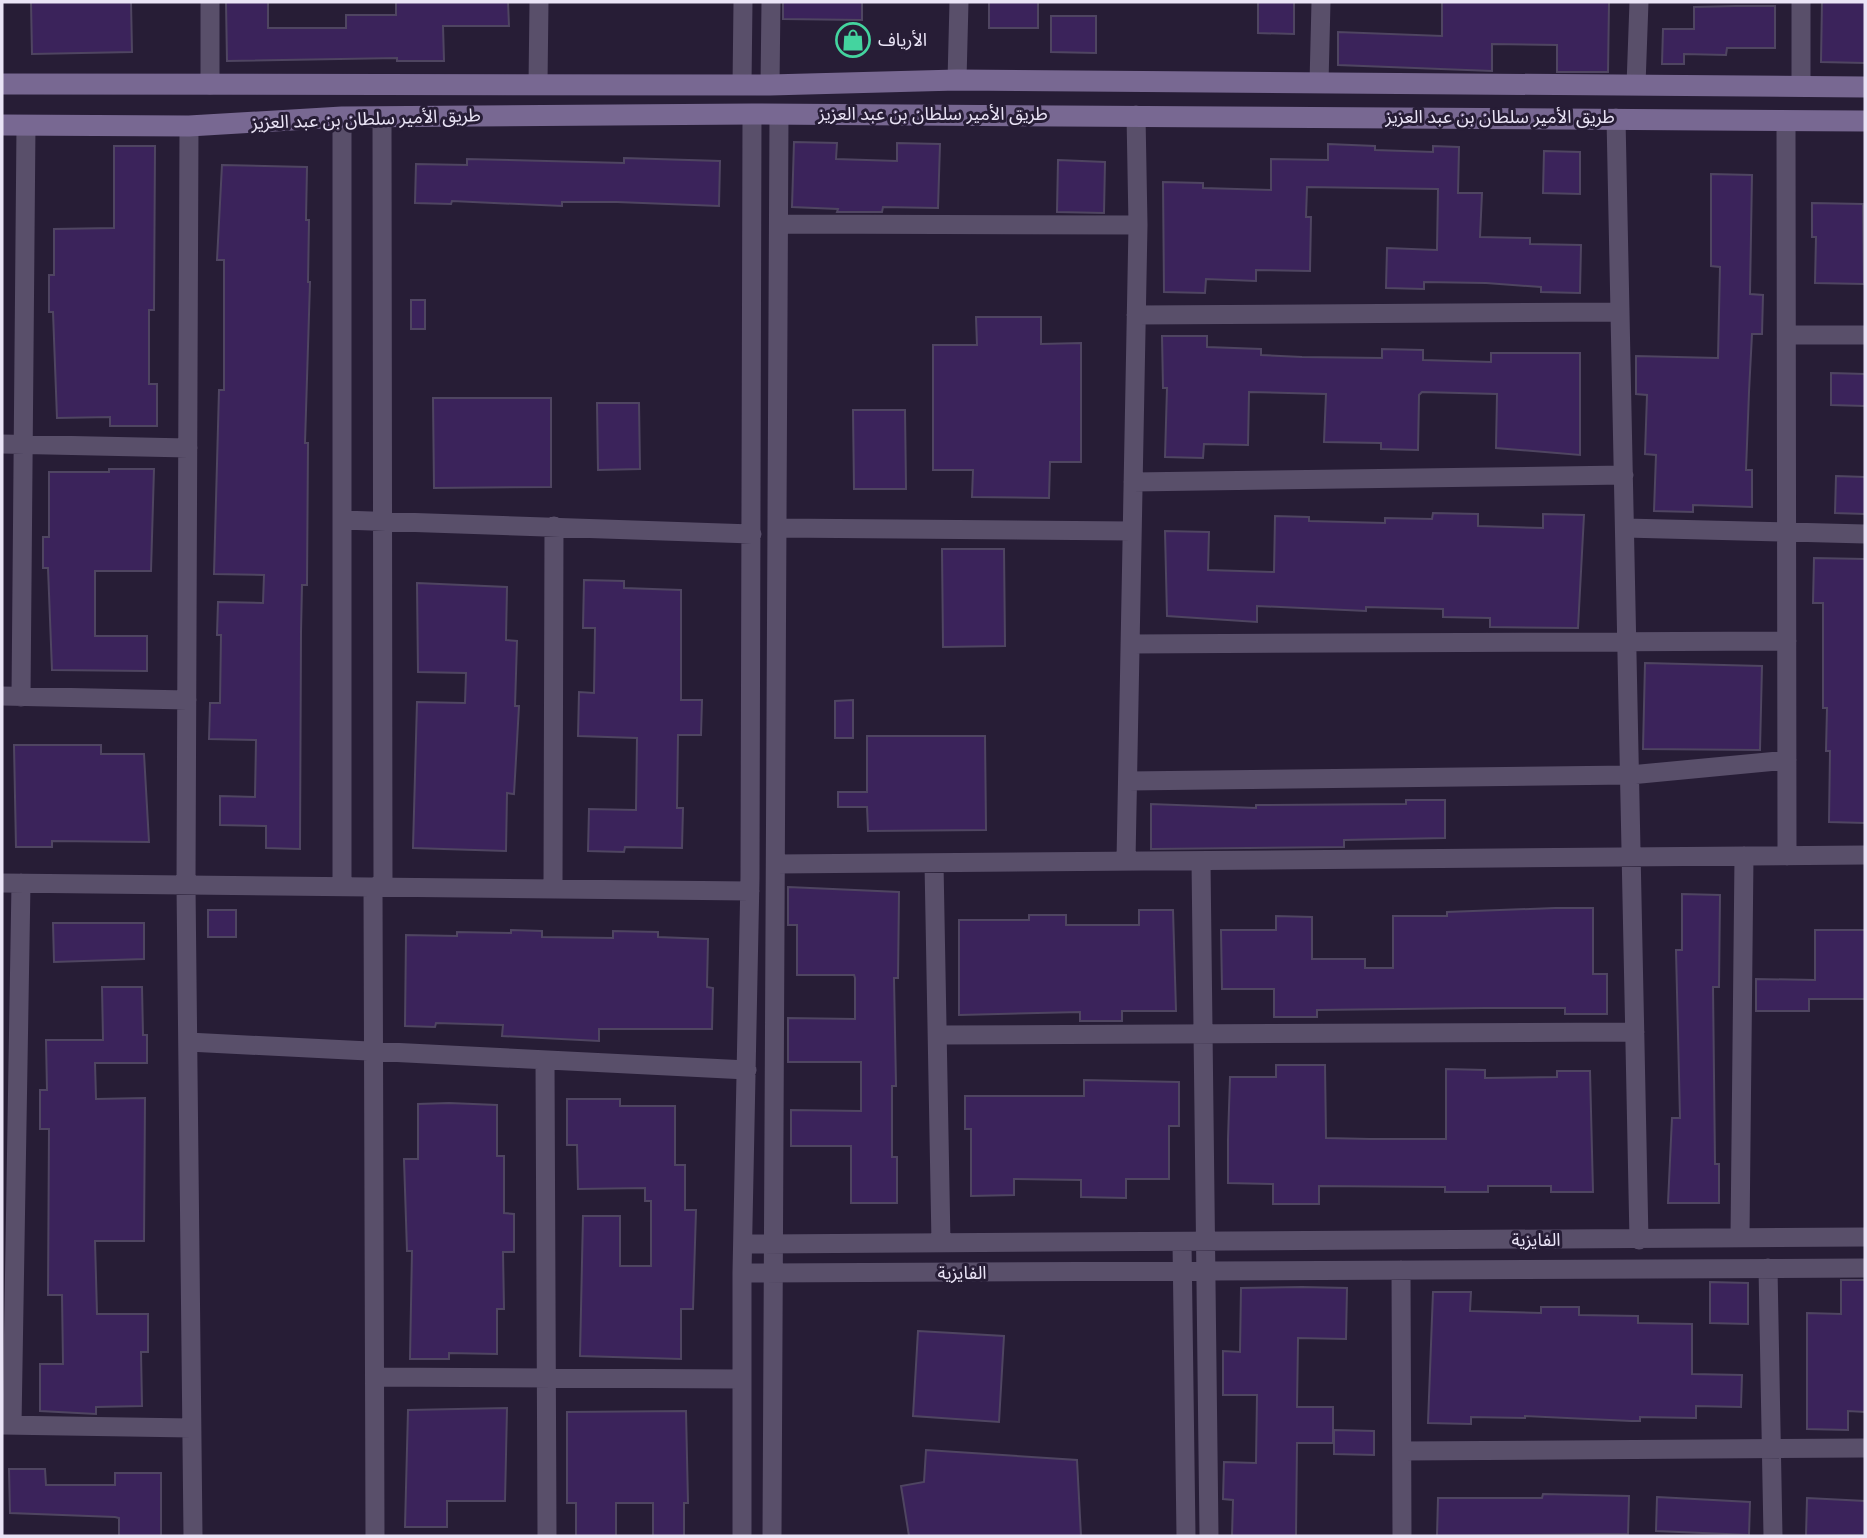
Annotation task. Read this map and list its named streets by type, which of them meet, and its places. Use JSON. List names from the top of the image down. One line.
{"streets":{"main road":["طريق الأمير سلطان بن عبد العزيز"],"street":["الفايزية"]},"places":{"shop":["الأرياف"]}}
